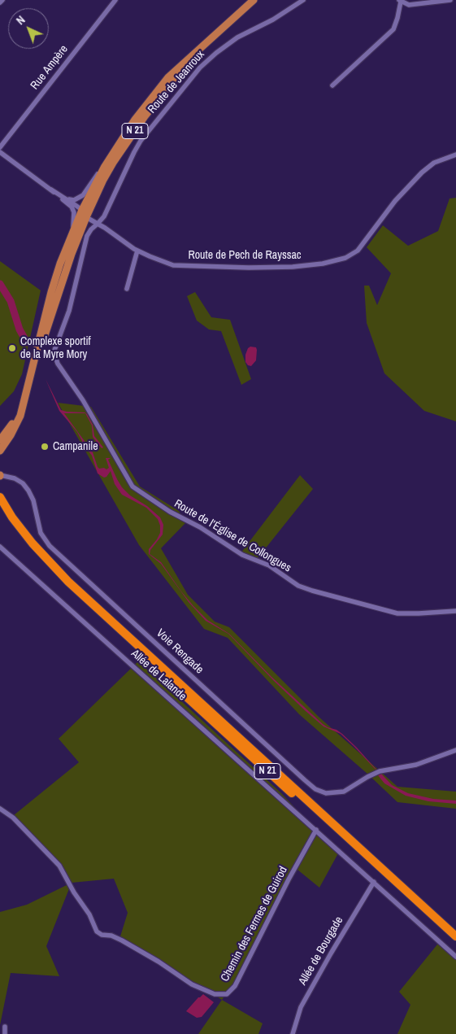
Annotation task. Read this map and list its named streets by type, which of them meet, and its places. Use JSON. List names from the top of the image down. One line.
{"streets":{"highway":["N 21"],"street":["Rue Ampère","Route de Jeanroux","Route de Pech de Rayssac","Route de l’Église de Collongues","Voie Rengade","Allée de Lalande","Chemin des Fermes de Guirod","Allée de Bourgade"]},"crossings":[["Route de Jeanroux","Route de Pech de Rayssac"],["Route de Jeanroux","Route de l’Église de Collongues"],["Allée de Lalande","Chemin des Fermes de Guirod"],["Allée de Lalande","Allée de Bourgade"]],"places":["Complexe sportif de la Myre Mory","Campanile"],"north":"top left"}
